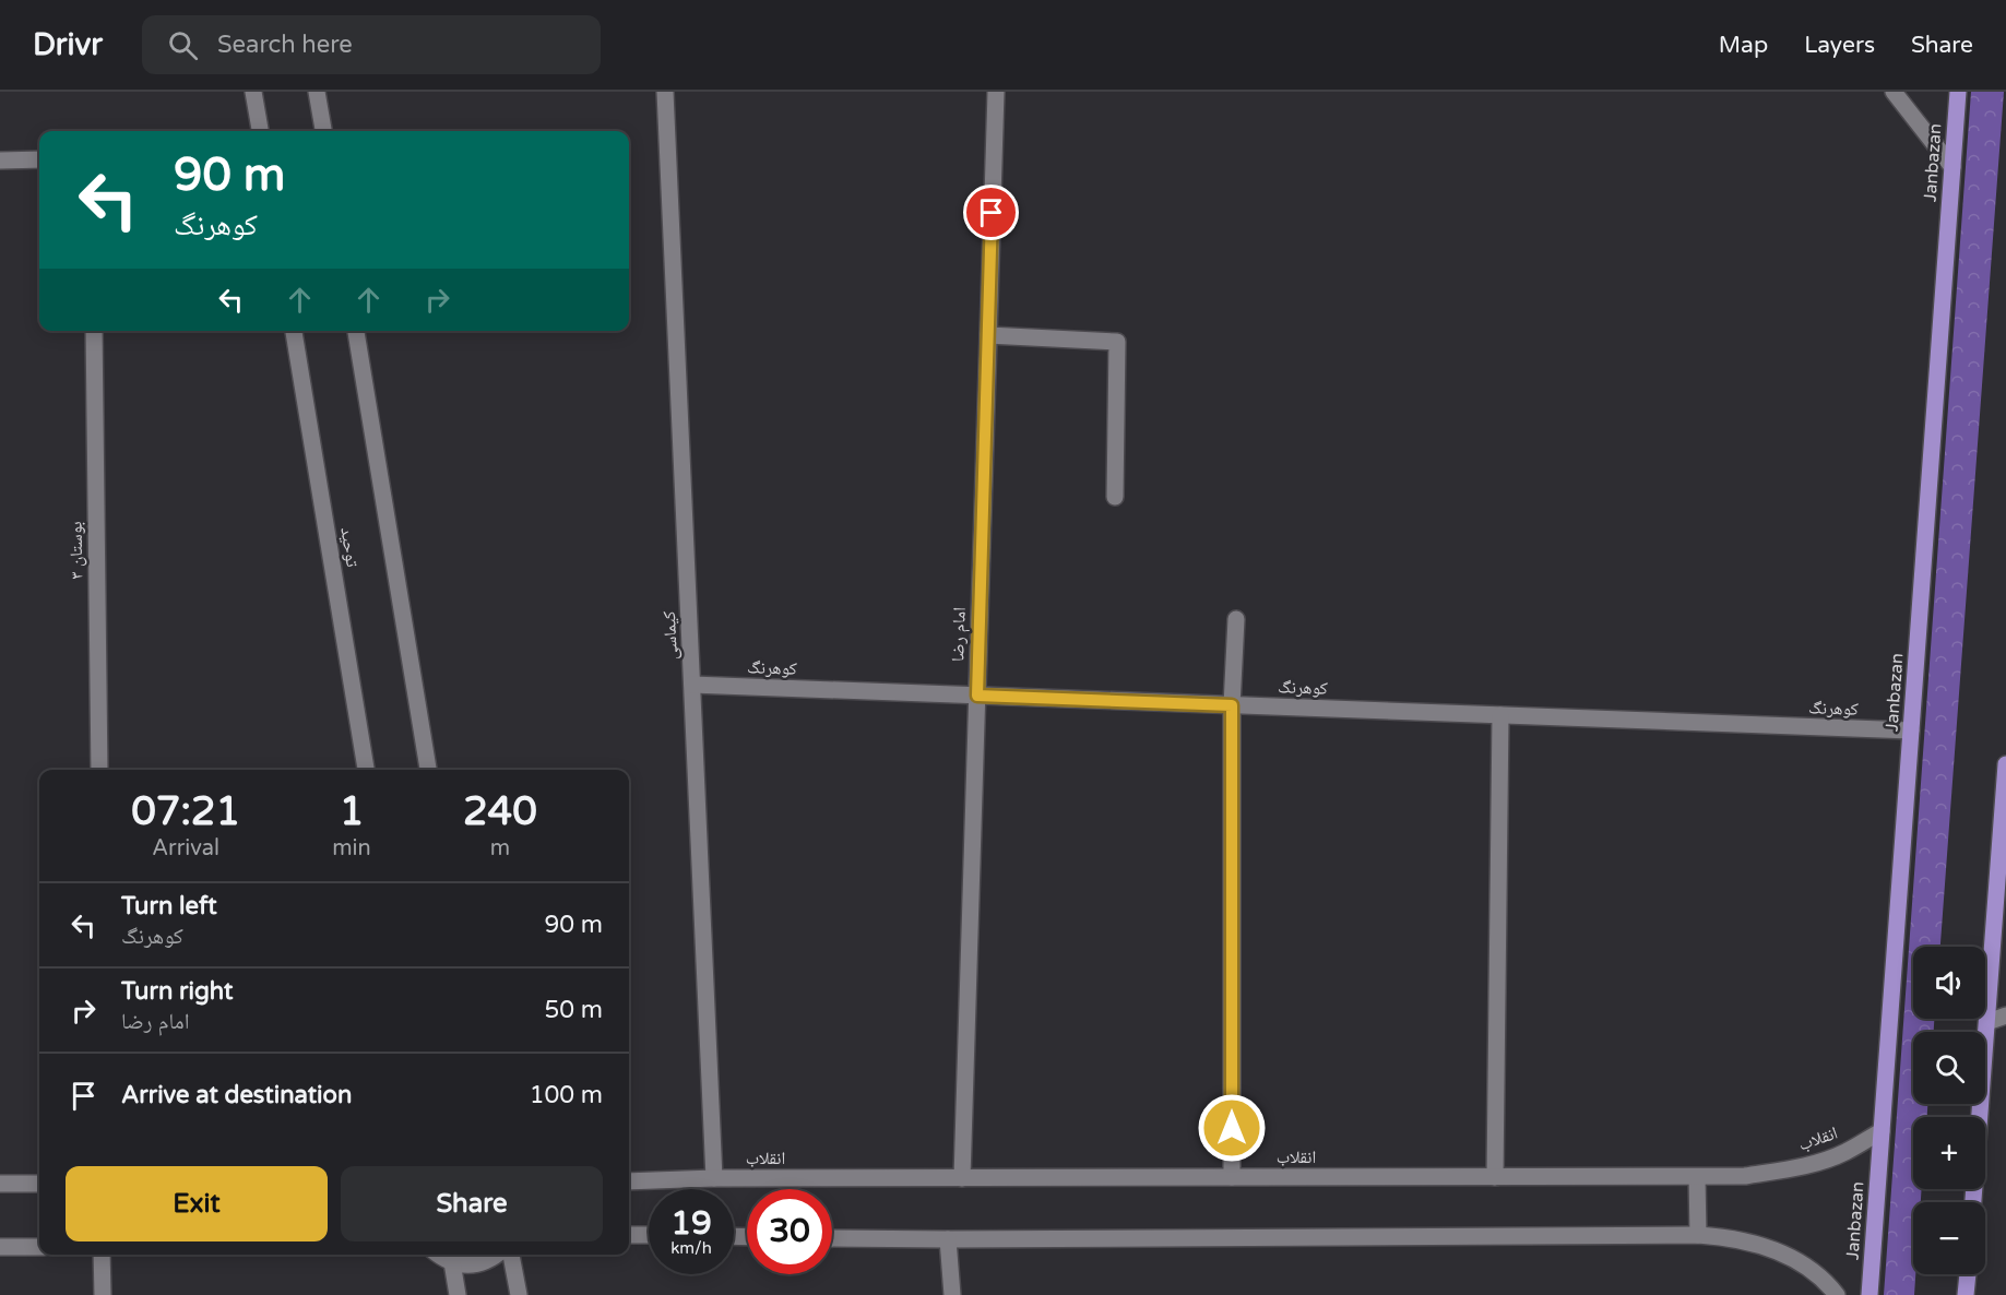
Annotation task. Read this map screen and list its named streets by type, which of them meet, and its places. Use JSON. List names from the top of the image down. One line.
{"streets":{"main road":["Janbazan"],"street":["توحید","بوستان ۳","امام رضا","کیماسی","کوهرنگ","انقلاب"]},"crossings":[["Janbazan","کوهرنگ"],["Janbazan","انقلاب"],["امام رضا","کوهرنگ"],["امام رضا","انقلاب"],["کیماسی","کوهرنگ"],["کیماسی","انقلاب"]],"page":{"header":"Drivr","search":"Search here","nav":["Map","Layers","Share"],"turn":["90 m","کوهرنگ"],"eta":["07:21","Arrival","1","min","240","m"],"list":[{"name":"Turn left","note":"کوهرنگ","value":"90 m"},{"name":"Turn right","note":"امام رضا","value":"50 m"},{"name":"Arrive at destination","value":"100 m"}],"map_buttons":["+","−"],"buttons":["Exit","Share"],"speed":"19 km/h","limit":"30"}}
